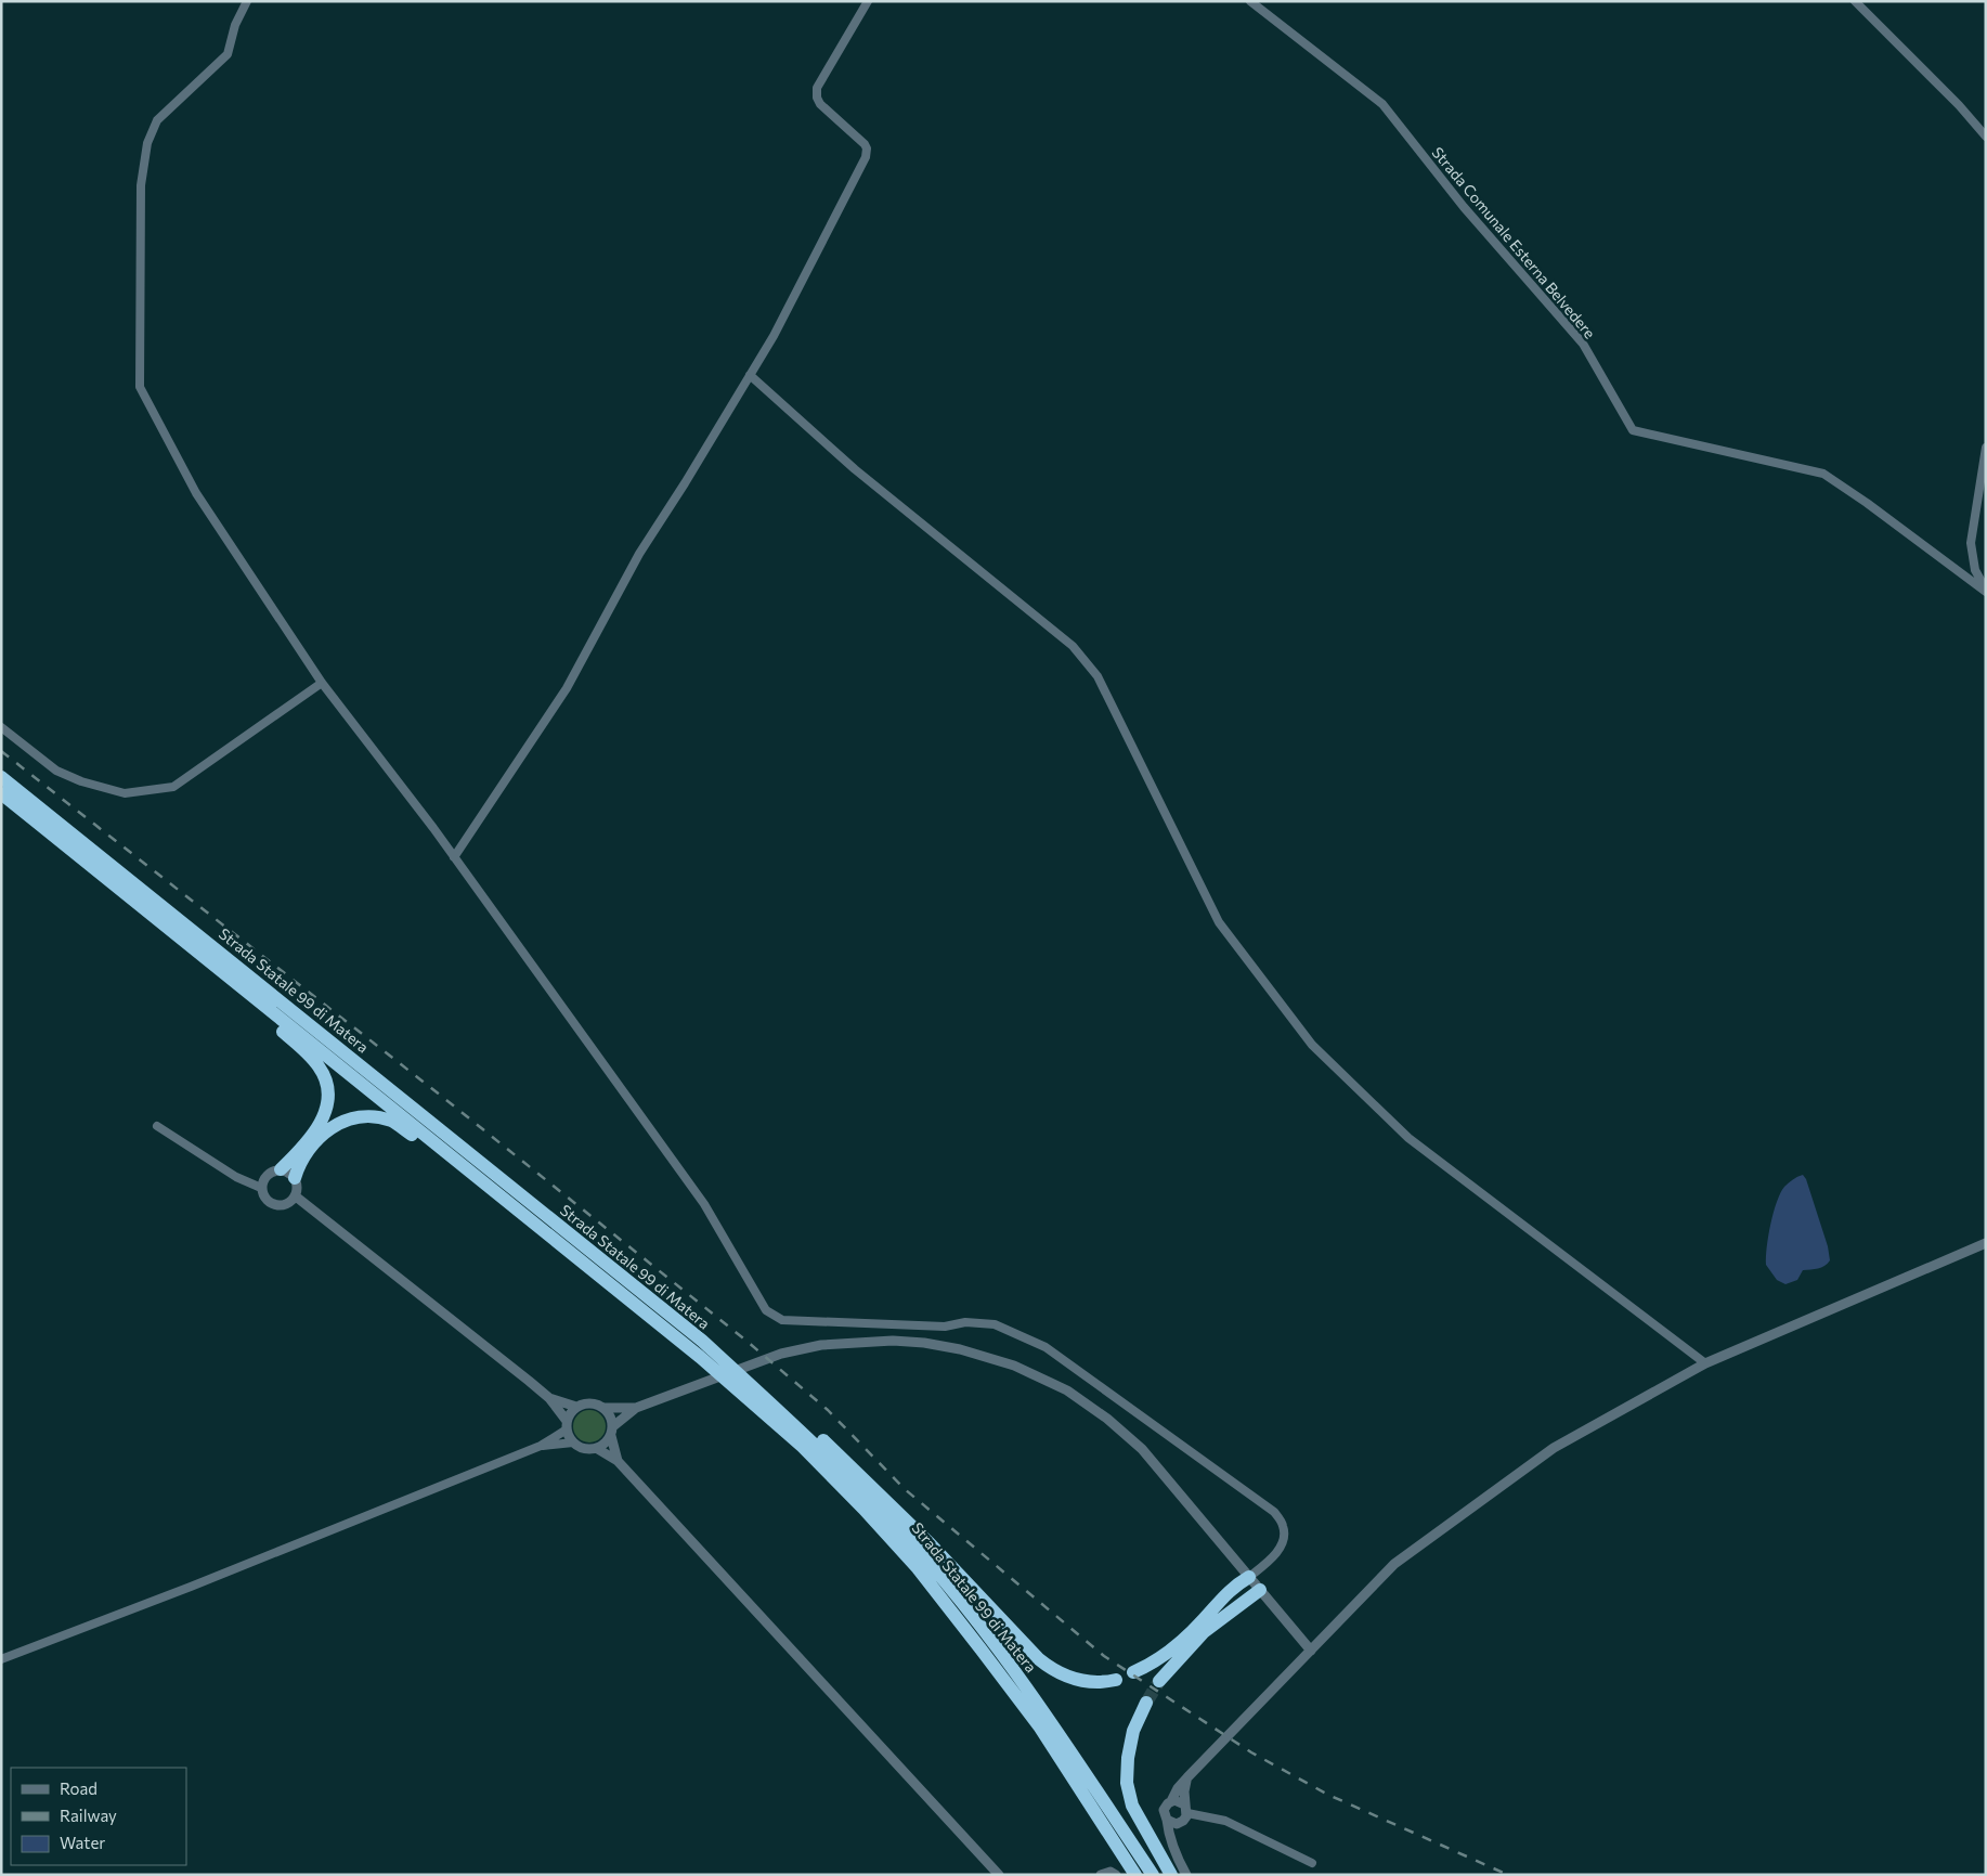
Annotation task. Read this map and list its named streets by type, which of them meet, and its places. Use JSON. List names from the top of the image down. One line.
{"streets":{"highway":["Strada Statale 99 di Matera"],"street":["Strada Comunale Esterna Belvedere"]},"legend":["Road","Railway","Water"]}
